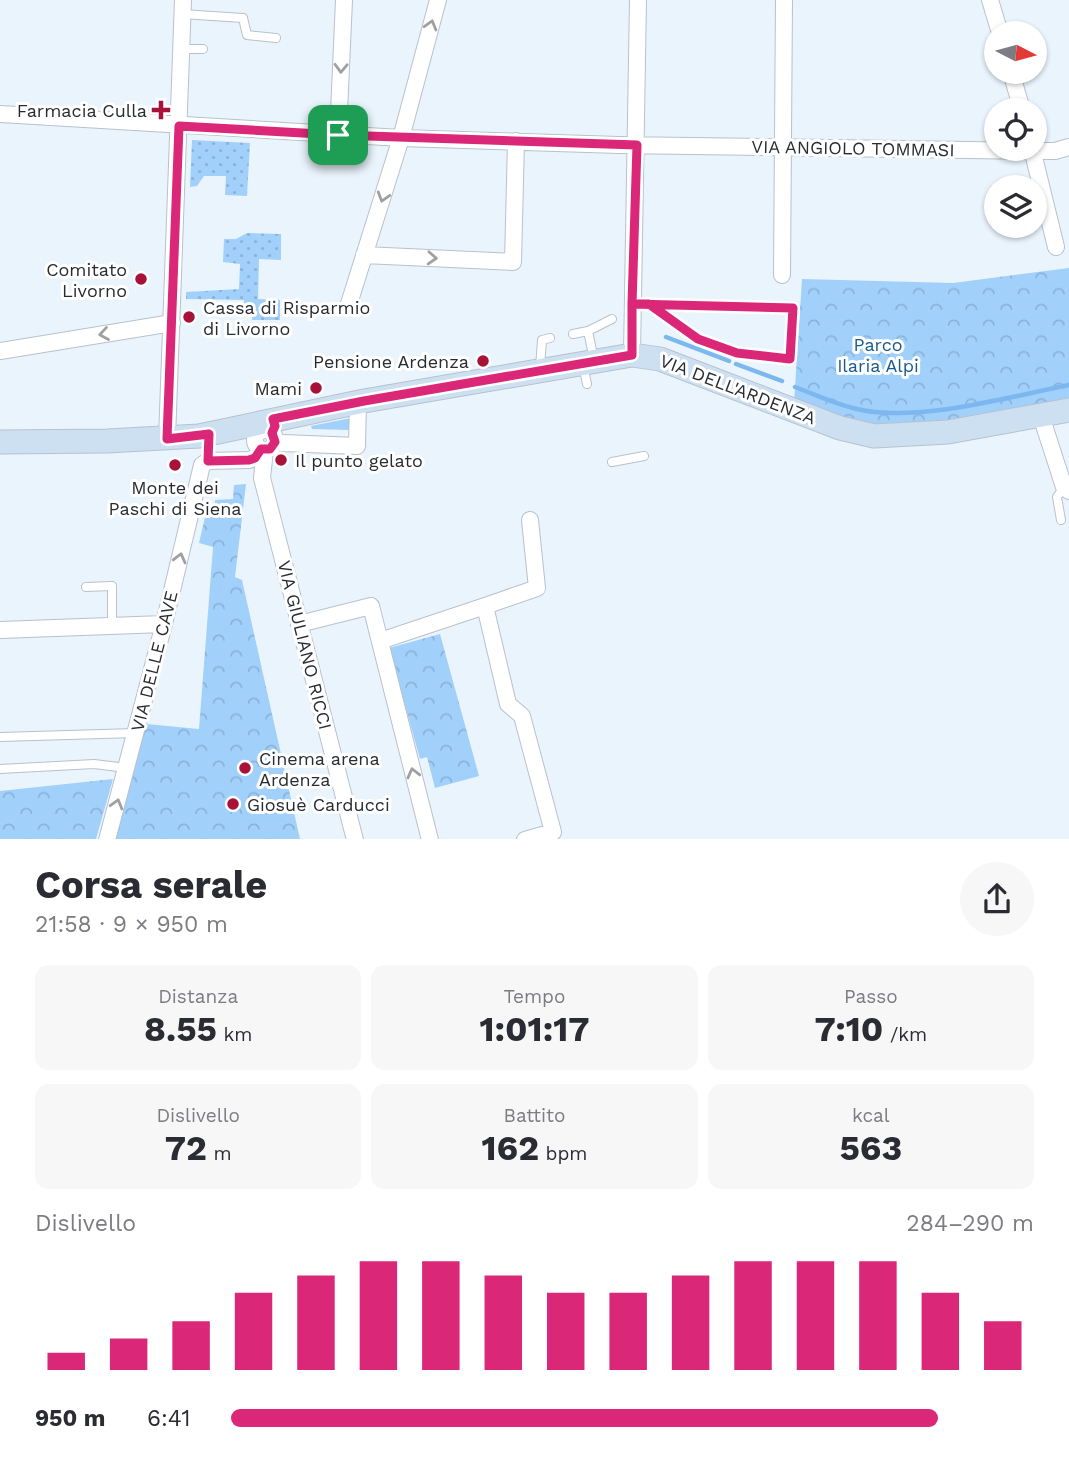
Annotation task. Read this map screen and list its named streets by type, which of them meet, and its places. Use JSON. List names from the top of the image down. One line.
{"streets":{"main road":["VIA DELL'ARDENZA"],"street":["VIA ANGIOLO TOMMASI","VIA GIULIANO RICCI","VIA DELLE CAVE"]},"crossings":[["VIA DELL'ARDENZA","VIA GIULIANO RICCI"],["VIA DELL'ARDENZA","VIA DELLE CAVE"]],"one_way":["VIA DELLE CAVE"],"parks":["Parco Ilaria Alpi"],"places":{"health":["Farmacia Culla"],"other":["Comitato Livorno","Cassa di Risparmio di Livorno","Pensione Ardenza","Mami","Il punto gelato","Monte dei Paschi di Siena","Cinema arena Ardenza","Giosuè Carducci"]},"north":"right","page":{"heading":["Corsa serale","21:58 · 9 × 950 m"],"stats":[["Distanza","8.55 km"],["Tempo","1:01:17"],["Passo","7:10 /km"],["Dislivello","72 m"],["Battito","162 bpm"],["kcal","563"]],"chart":["Dislivello","284–290 m"],"list":[{"name":"950 m","note":"6:41"}]}}
